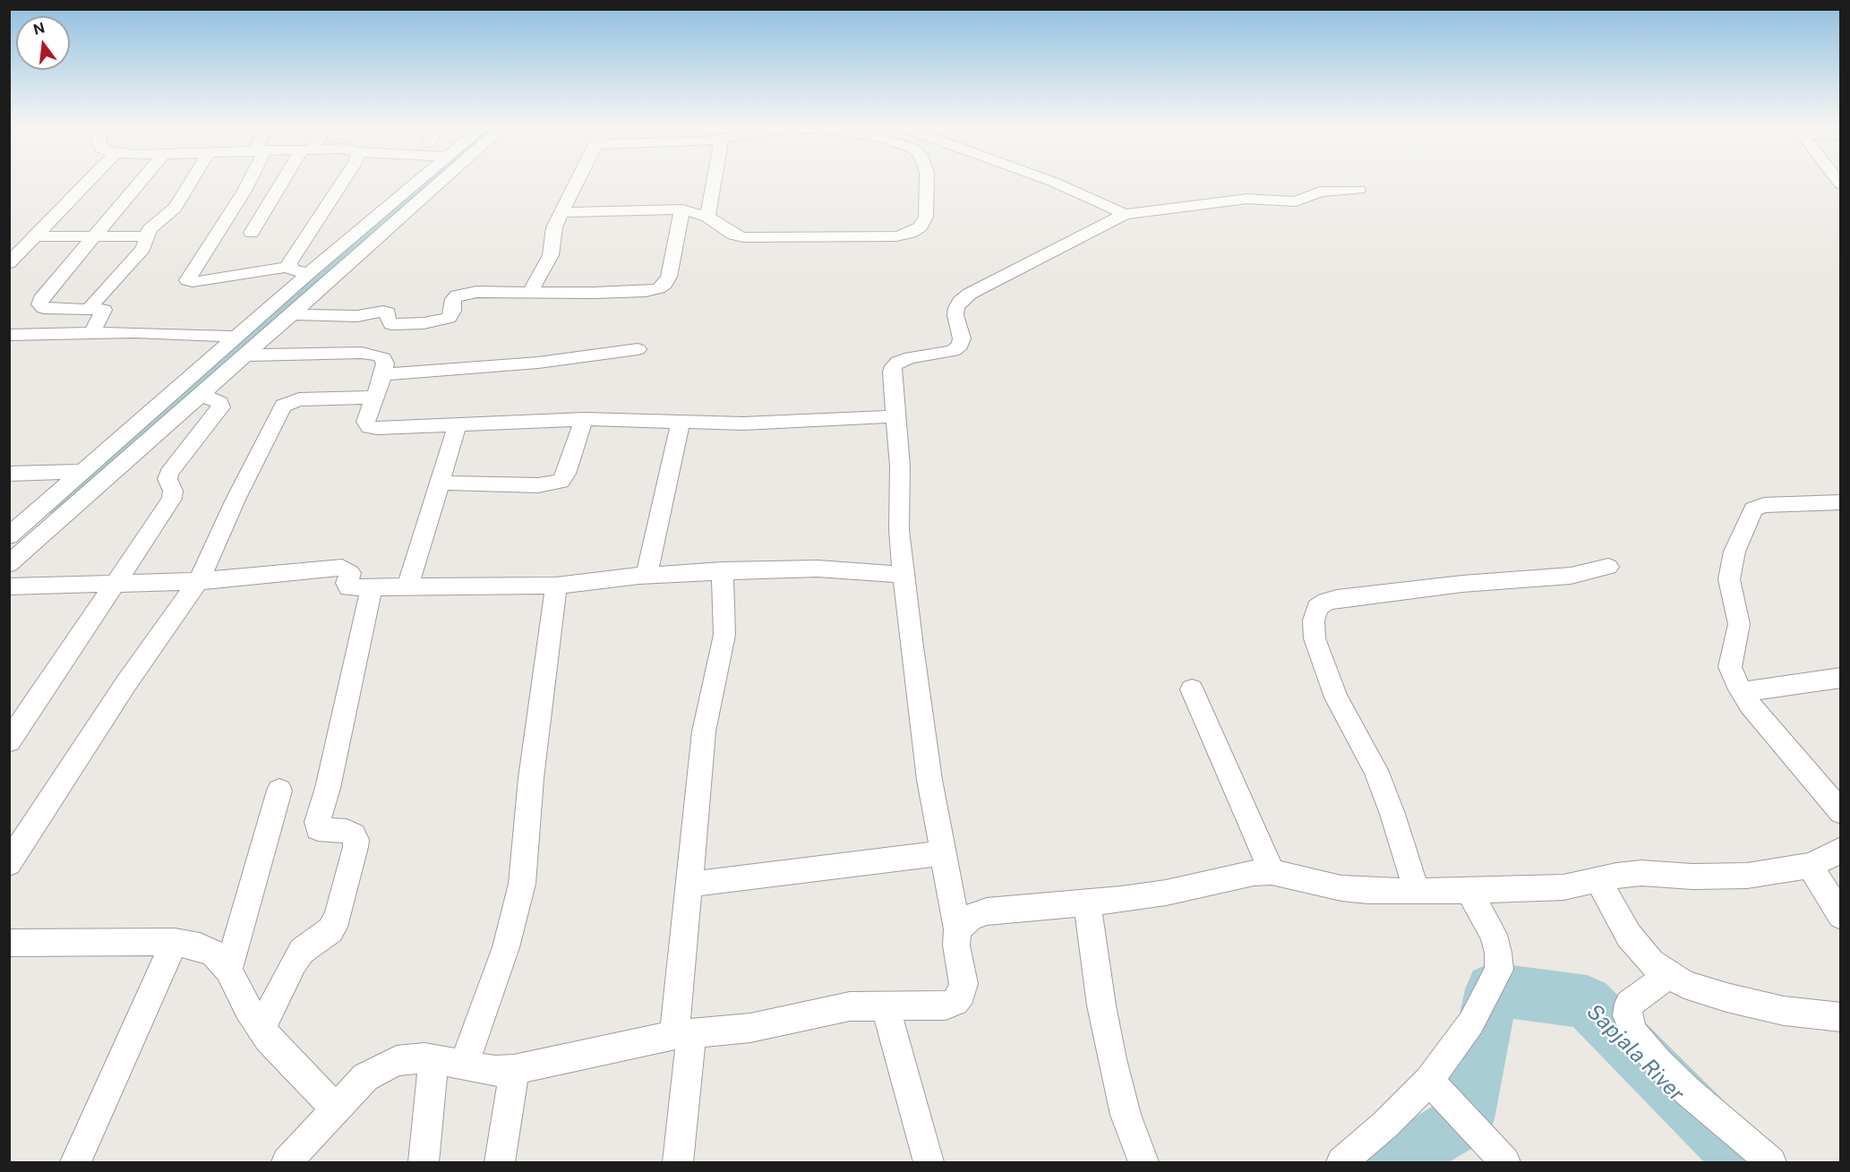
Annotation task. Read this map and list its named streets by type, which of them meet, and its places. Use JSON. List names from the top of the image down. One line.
{"water":["Sapjala River"],"north":"top"}
